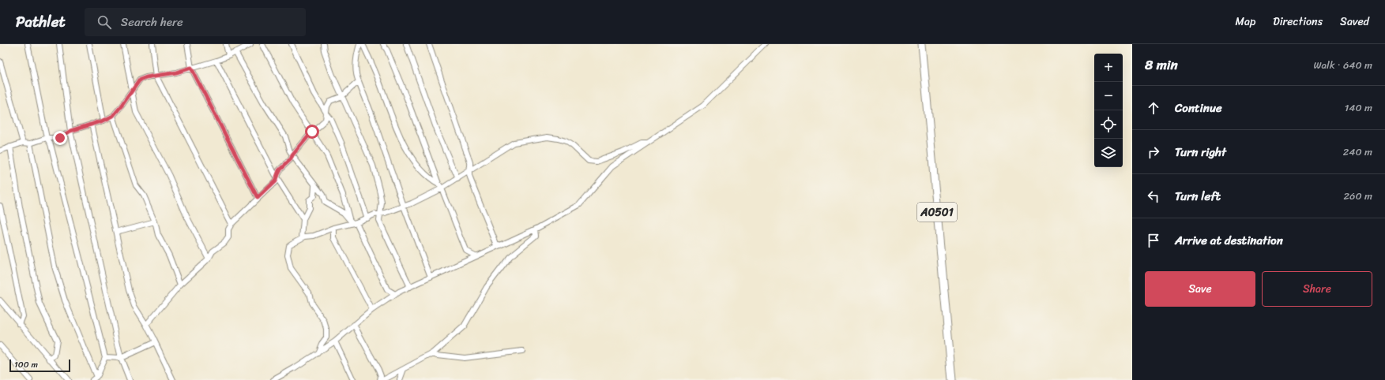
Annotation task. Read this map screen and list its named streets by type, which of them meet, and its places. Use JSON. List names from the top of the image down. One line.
{"streets":{"highway":["A0501"]},"scale_bar":"100 m","page":{"header":"Pathlet","search":"Search here","nav":["Map","Directions","Saved"],"heading":["8 min","Walk · 640 m"],"map_buttons":["+","−"],"list":[["Continue","140 m"],["Turn right","240 m"],["Turn left","260 m"],"Arrive at destination"],"buttons":["Save","Share"],"scale":"100 m"}}
